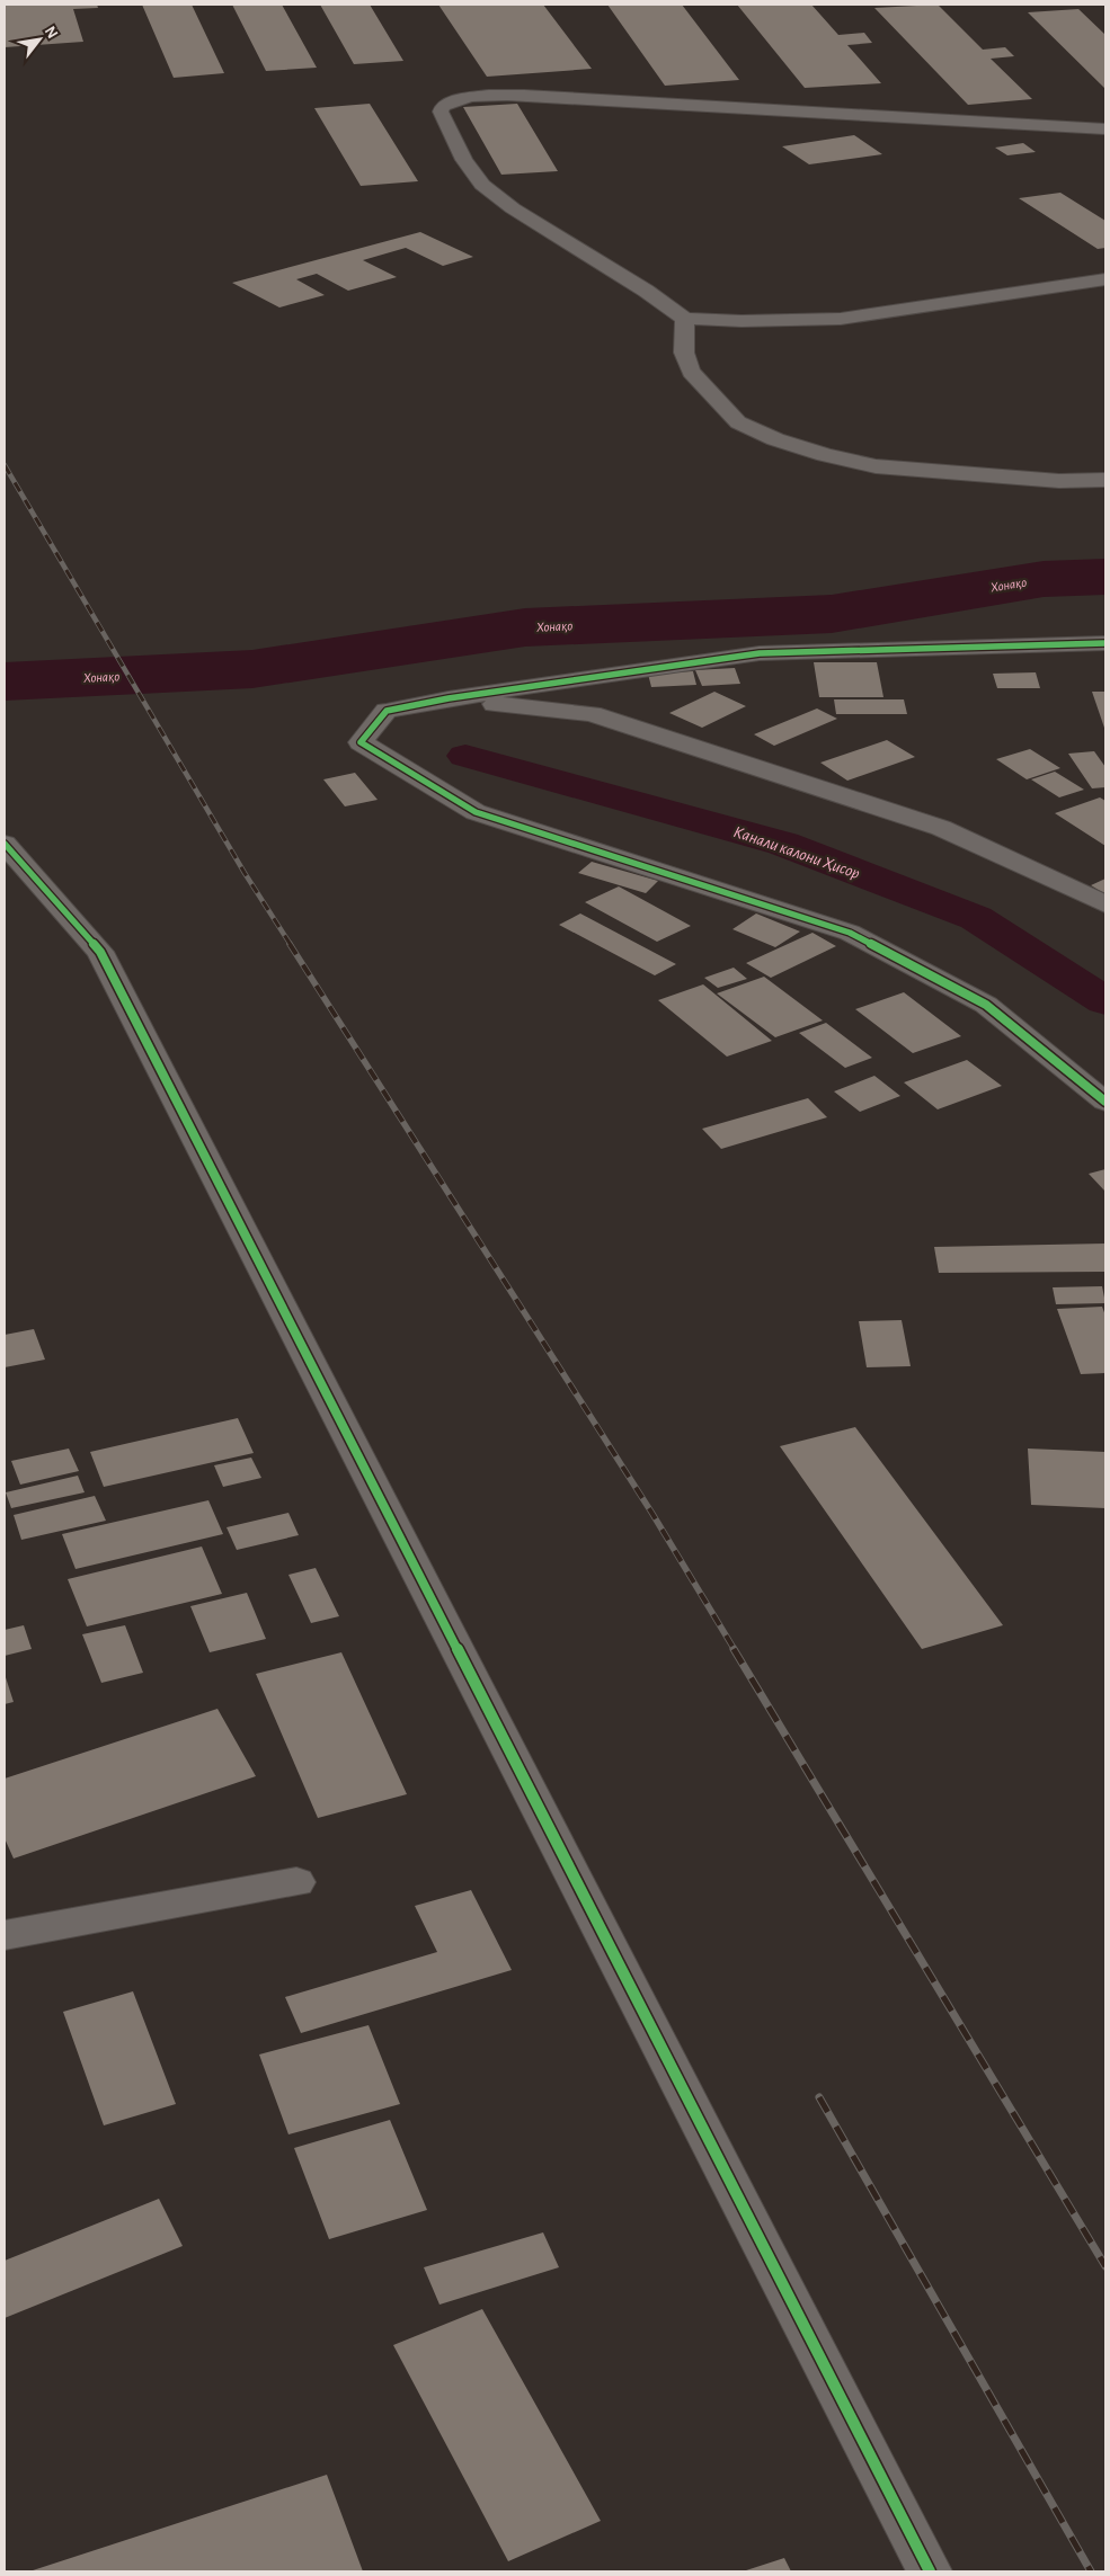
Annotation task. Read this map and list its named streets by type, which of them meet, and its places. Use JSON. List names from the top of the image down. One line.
{"water":["Хонақо","Канали калони Ҳисор"],"north":"top right"}
